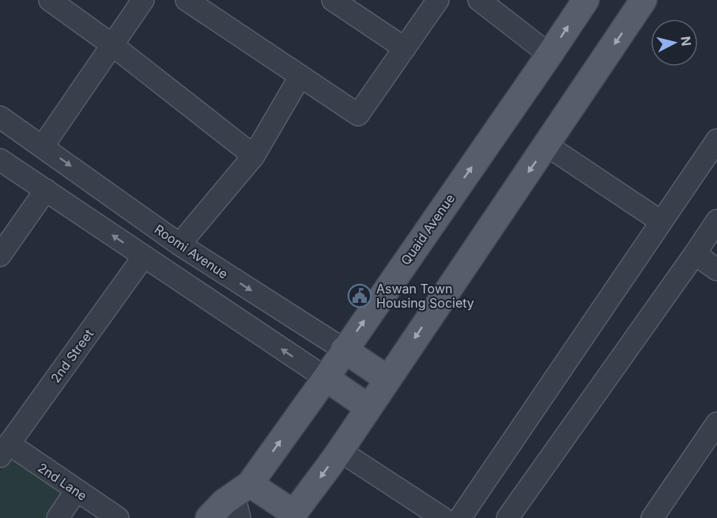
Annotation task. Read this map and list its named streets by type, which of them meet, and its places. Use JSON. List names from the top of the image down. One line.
{"streets":{"main road":["Quaid Avenue","Roomi Avenue"],"street":["2nd Street","2nd Lane"]},"crossings":[["Quaid Avenue","Roomi Avenue"],["2nd Street","2nd Lane"]],"places":{"public building":["Aswan Town Housing Society"]},"north":"right"}
